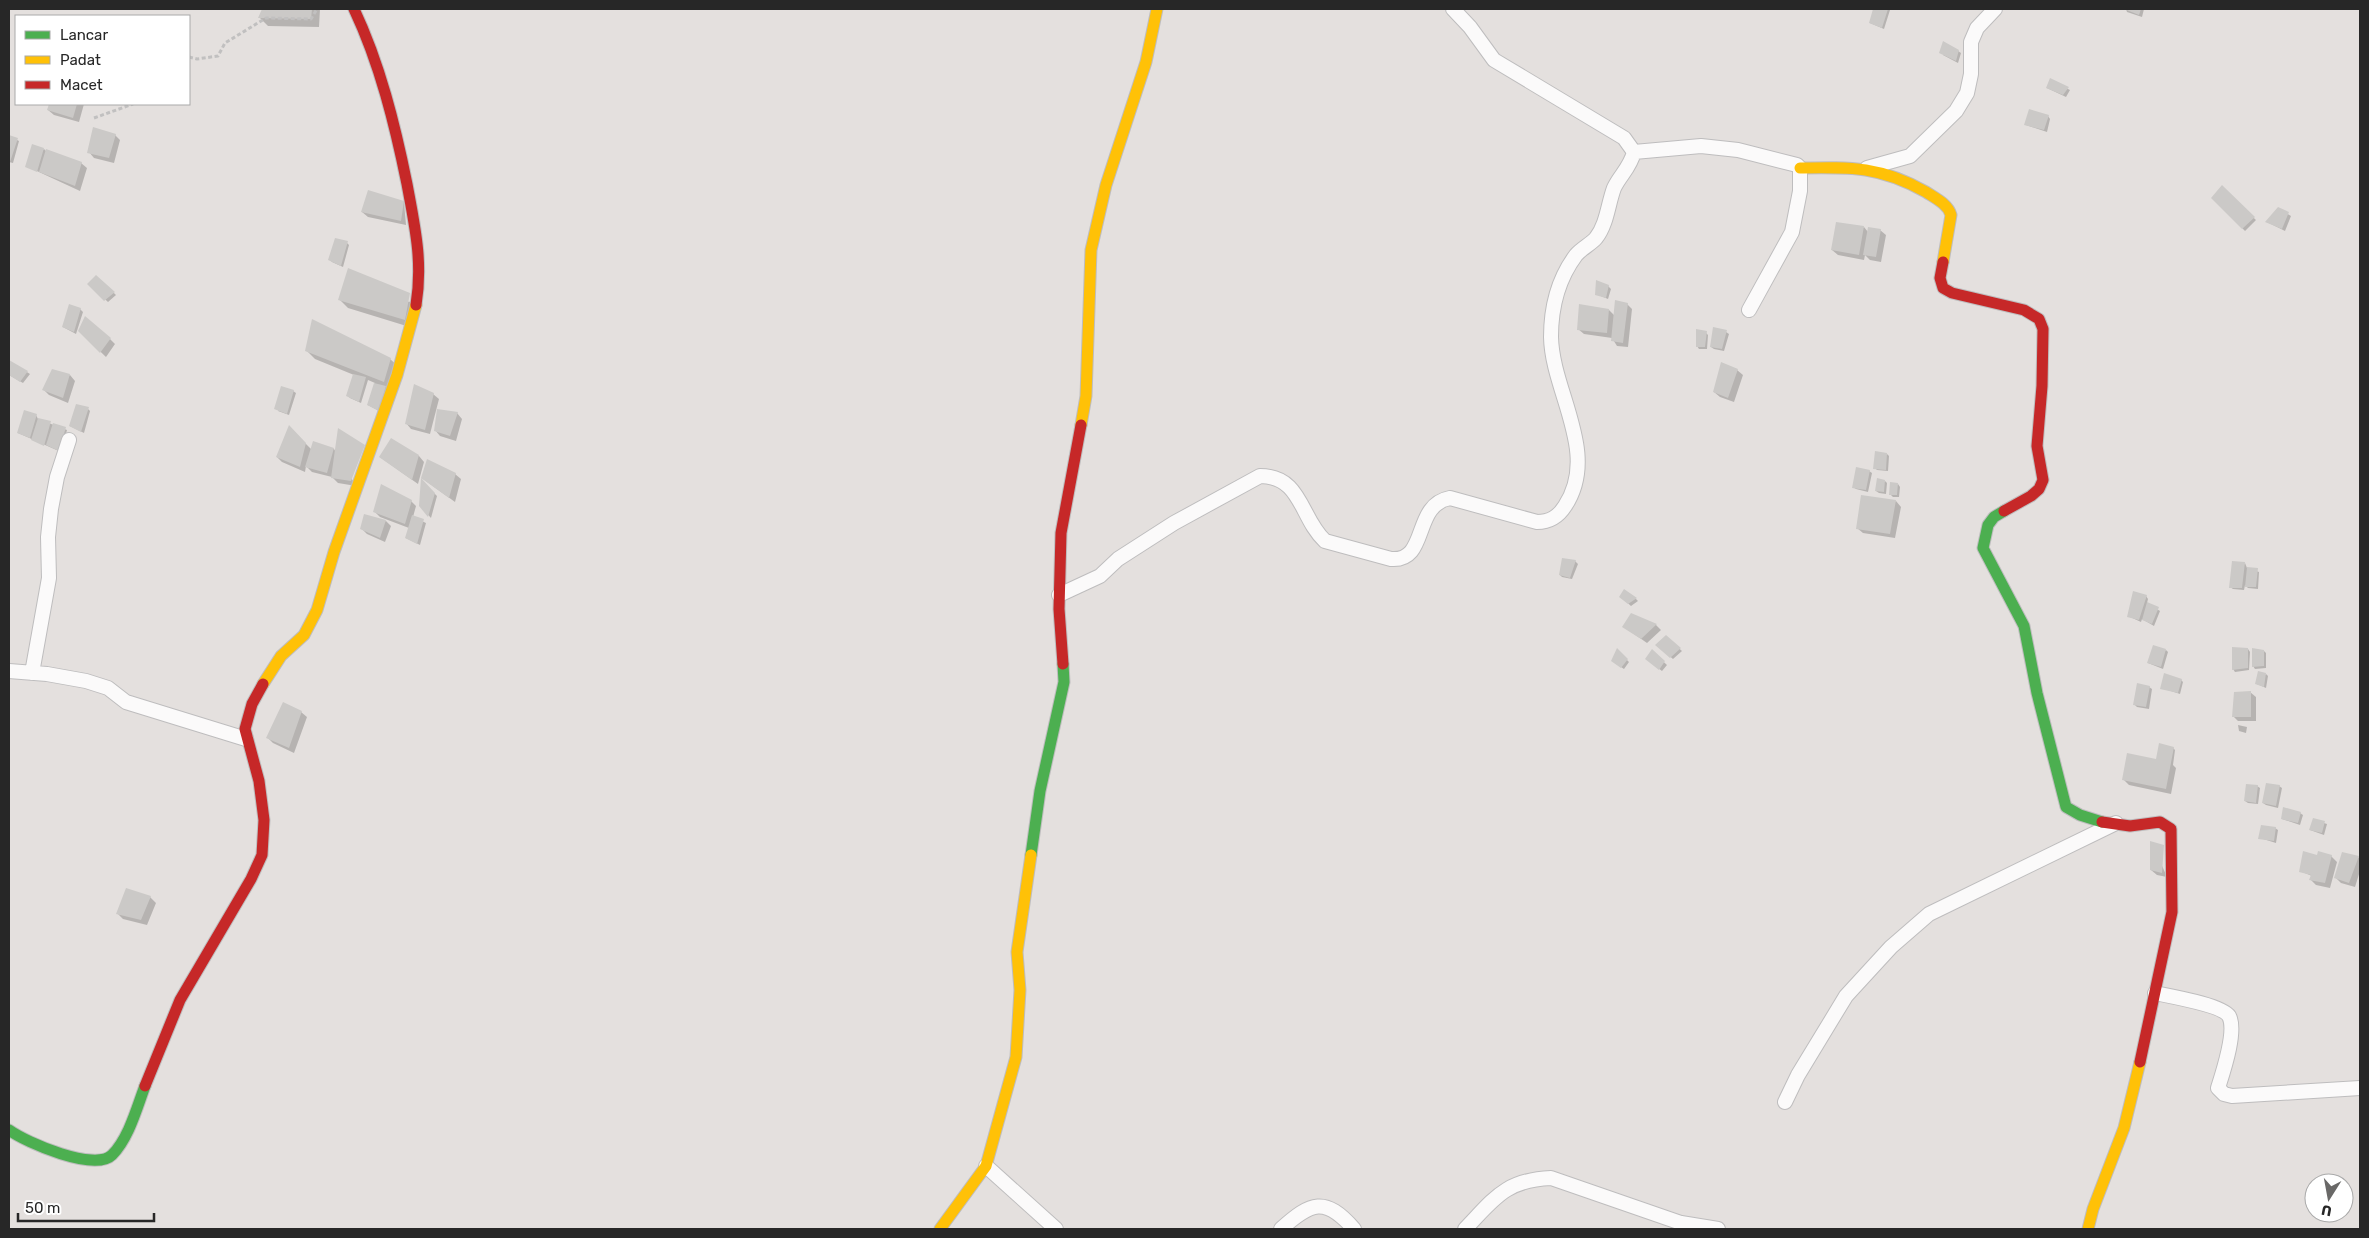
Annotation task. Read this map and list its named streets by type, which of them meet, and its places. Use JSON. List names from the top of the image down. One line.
{"legend":["Lancar","Padat","Macet"],"scale_bar":"50 m","north":"bottom"}
